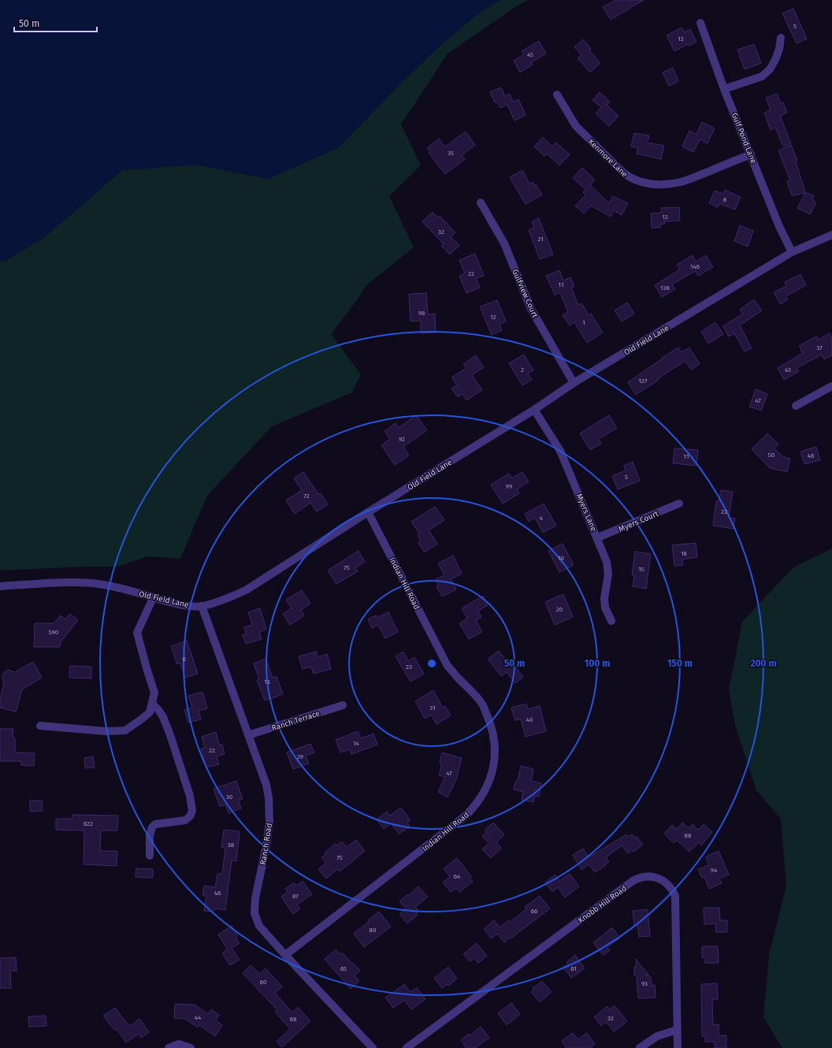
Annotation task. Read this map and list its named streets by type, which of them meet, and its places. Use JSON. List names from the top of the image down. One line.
{"streets":{"street":["Gulf Pond Lane","Kenmore Lane","Gulfview Court","Old Field Lane","Myers Lane","Myers Court","Indian Hill Road","Ranch Terrace","Ranch Road","Knobb Hill Road"]},"crossings":[["Gulf Pond Lane","Kenmore Lane"],["Gulf Pond Lane","Old Field Lane"],["Gulfview Court","Old Field Lane"],["Old Field Lane","Myers Lane"],["Old Field Lane","Indian Hill Road"],["Old Field Lane","Ranch Road"],["Myers Lane","Myers Court"],["Indian Hill Road","Ranch Road"],["Ranch Terrace","Ranch Road"]],"house_numbers":["5","12","45","35","8","12","32","21","146","22","11","138","98","12","1","37","2","43","127","47","92","50","46","11","5","99","72","22","4","16","10","75","15","20","590","6","23","13","31","40","14","22","29","47","30","622","88","38","75","94","64","46","87","66","80","65","61","60","93","44","32","68"],"scale_bar":"50 m","rings":["50 m","100 m","150 m","200 m"]}
